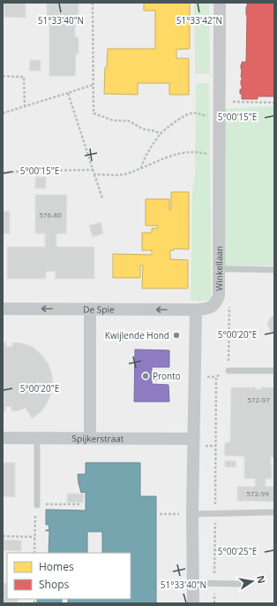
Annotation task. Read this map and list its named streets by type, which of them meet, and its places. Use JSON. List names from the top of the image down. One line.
{"streets":{"street":["Winkellaan","De Spie","Spijkerstraat"]},"crossings":[["Winkellaan","De Spie"]],"one_way":["De Spie"],"places":["Kwijlende Hond","Pronto"],"house_numbers":["576-80","572-97","572-99"],"legend":["Homes","Shops"],"north":"right","coordinates":["51°33'40\"N","51°33'42\"N","5°00'15\"E","5°00'20\"E","5°00'25\"E"]}
